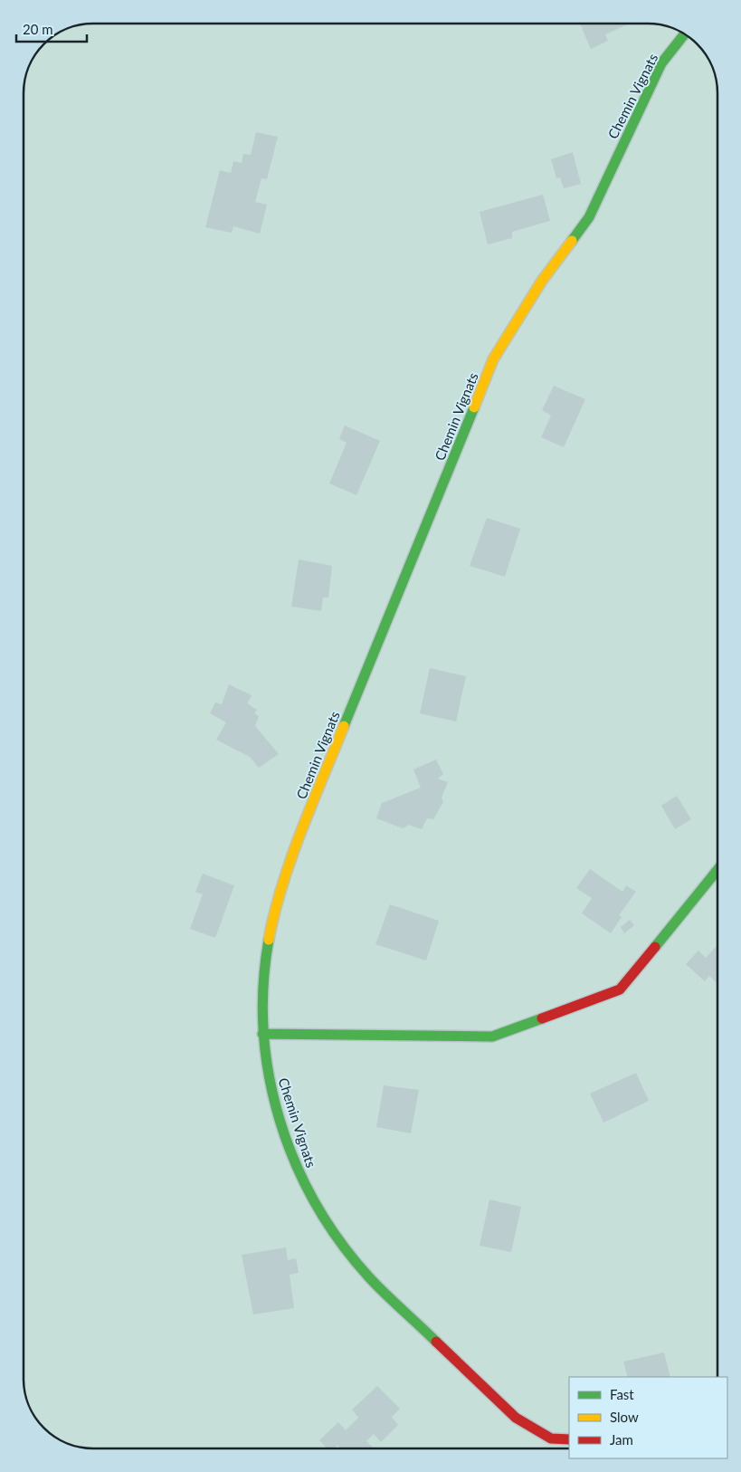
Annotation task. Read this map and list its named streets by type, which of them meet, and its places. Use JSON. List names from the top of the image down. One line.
{"streets":{"street":["Chemin Vignats"]},"legend":["Fast","Slow","Jam"],"scale_bar":"20 m"}
